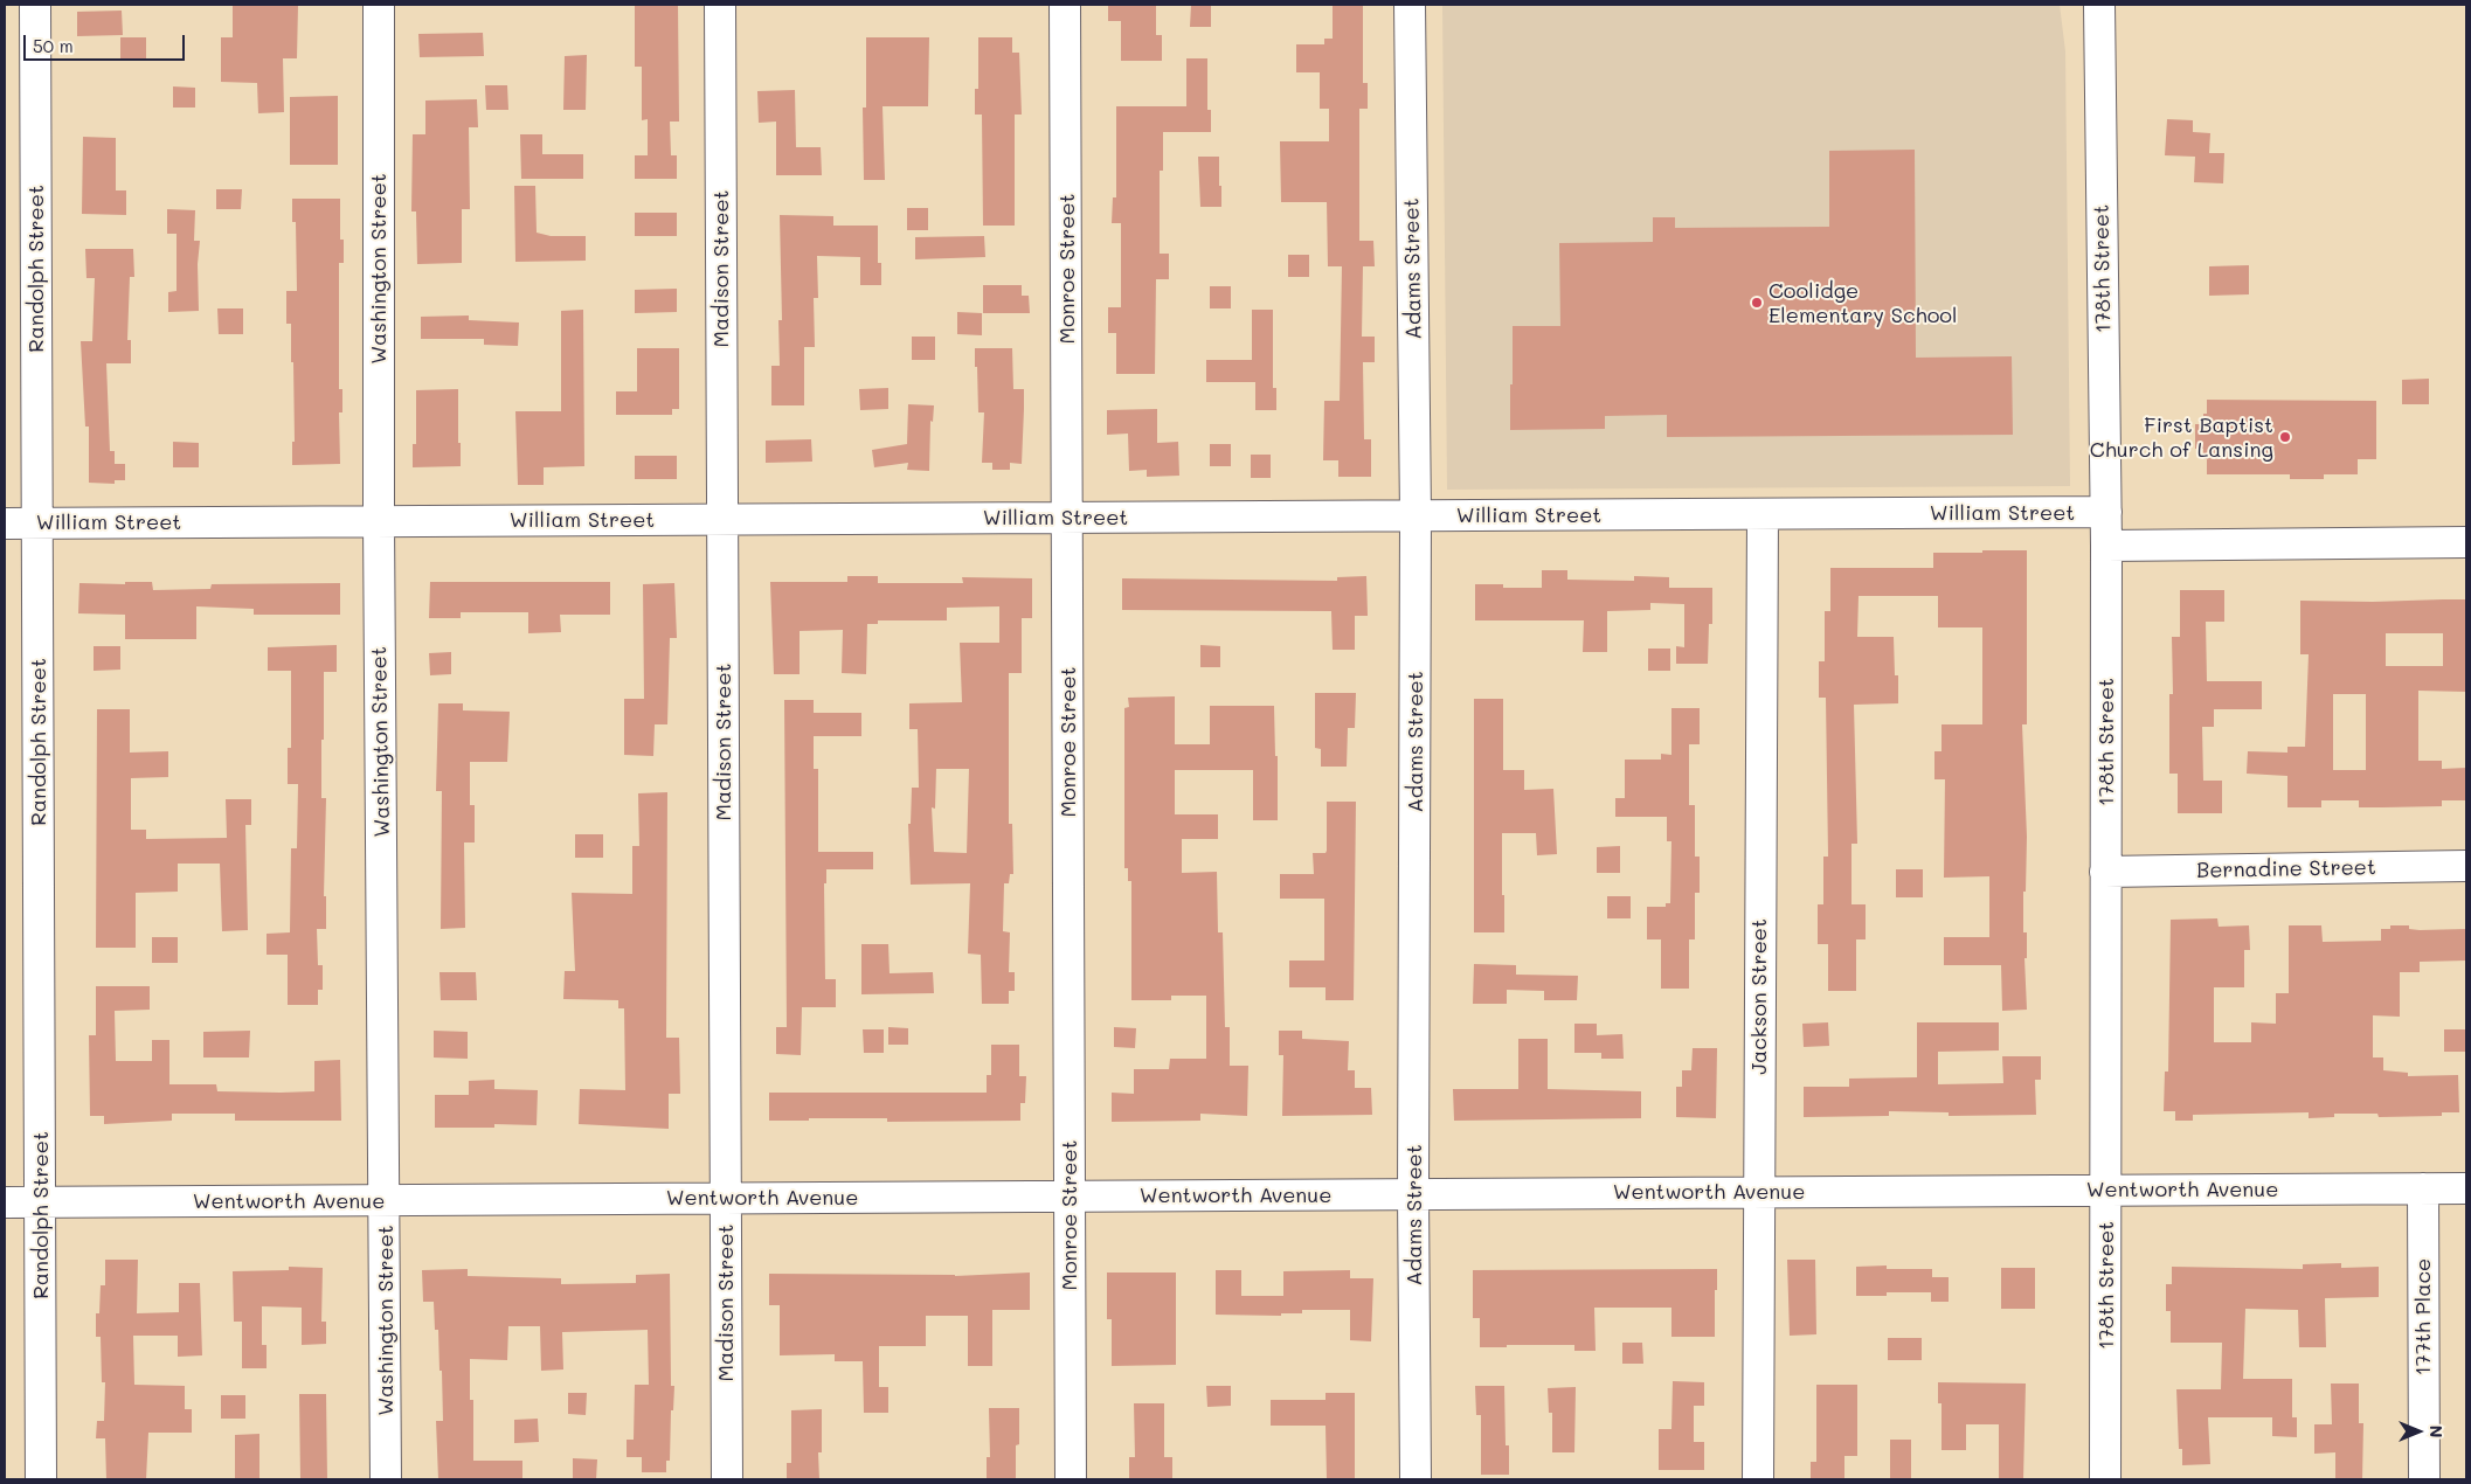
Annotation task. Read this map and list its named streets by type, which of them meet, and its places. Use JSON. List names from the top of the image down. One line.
{"streets":{"street":["Randolph Street","Washington Street","Madison Street","Monroe Street","Adams Street","178th Street","William Street","Bernadine Street","Jackson Street","Wentworth Avenue","177th Place"]},"crossings":[["Randolph Street","William Street"],["Randolph Street","Wentworth Avenue"],["Washington Street","William Street"],["Washington Street","Wentworth Avenue"],["Madison Street","William Street"],["Madison Street","Wentworth Avenue"],["Monroe Street","William Street"],["Monroe Street","Wentworth Avenue"],["Adams Street","William Street"],["Adams Street","Wentworth Avenue"],["178th Street","William Street"],["178th Street","Bernadine Street"],["178th Street","Wentworth Avenue"],["William Street","Jackson Street"],["Jackson Street","Wentworth Avenue"],["Wentworth Avenue","177th Place"]],"places":["Coolidge Elementary School","First Baptist Church of Lansing"],"scale_bar":"50 m","north":"right"}
